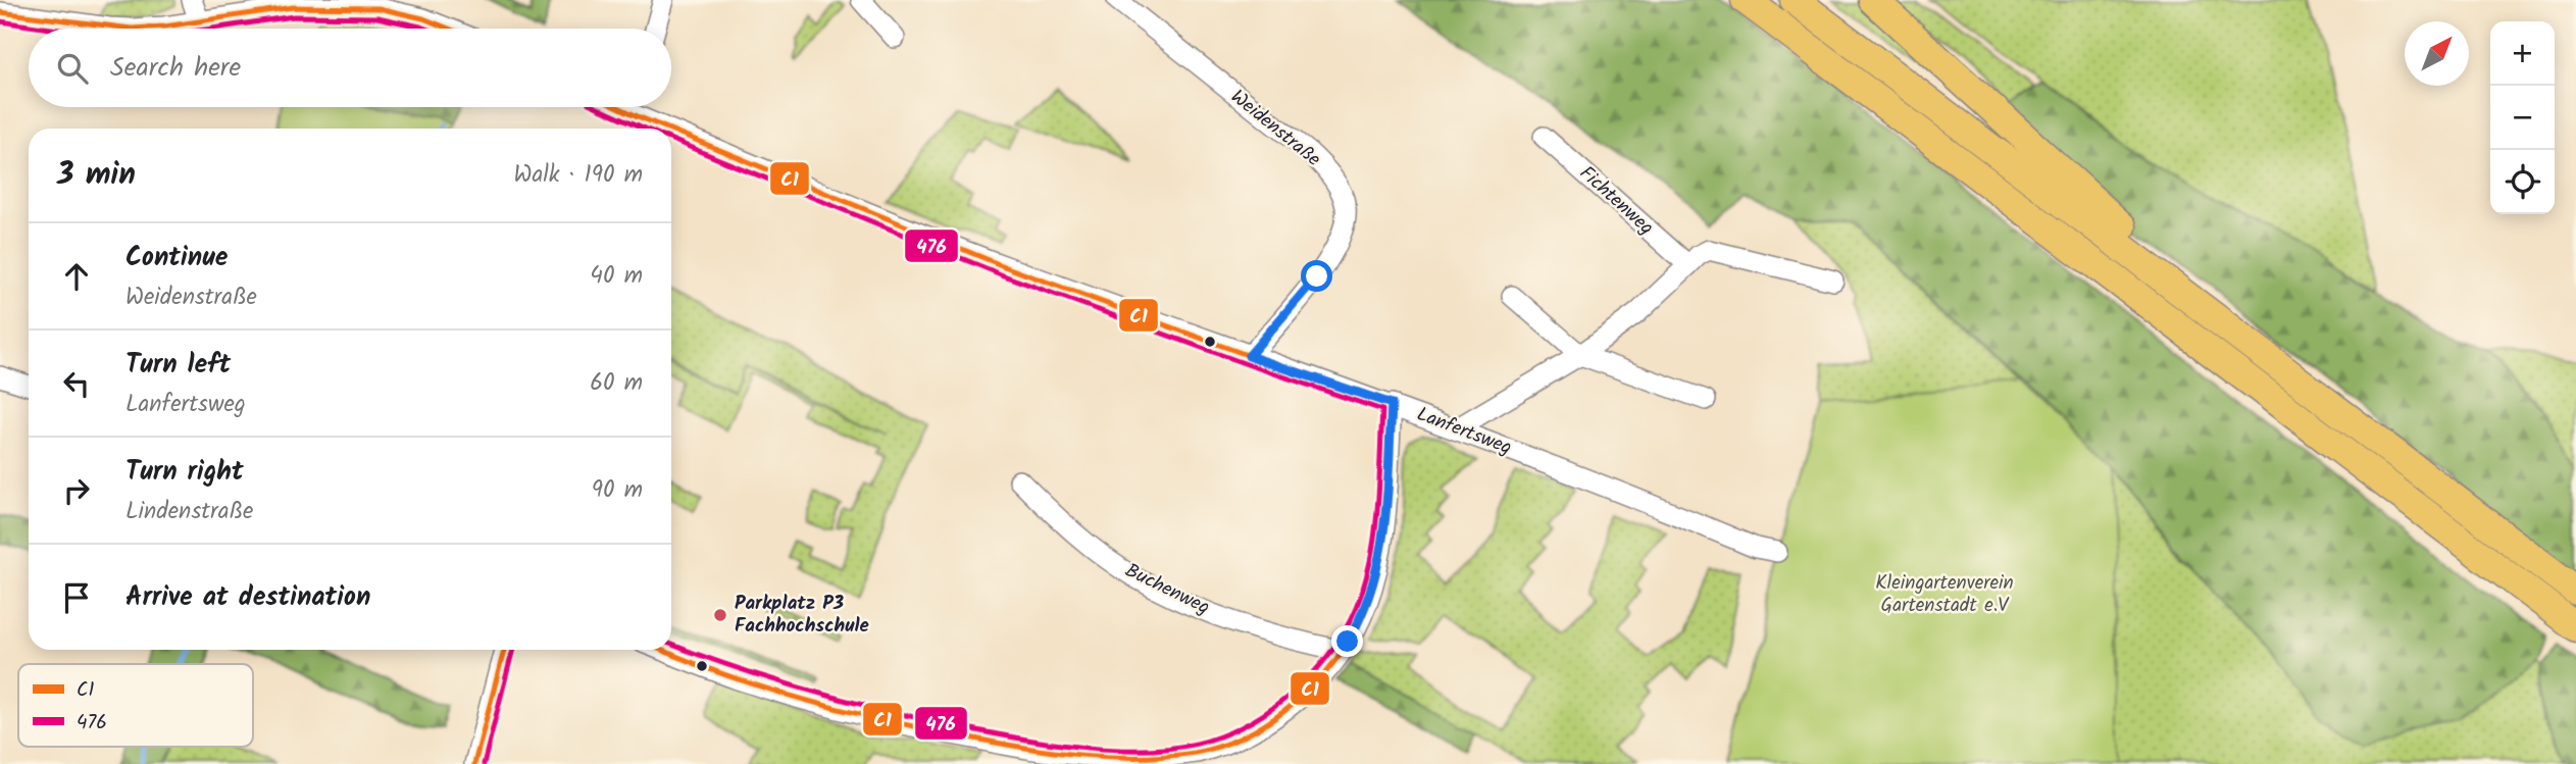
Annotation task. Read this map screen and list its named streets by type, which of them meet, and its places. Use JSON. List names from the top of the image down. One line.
{"streets":{"street":["Weidenstraße","Fichtenweg","Lanfertsweg","Buchenweg"]},"crossings":[["Weidenstraße","Lanfertsweg"]],"parks":["Kleingartenverein Gartenstadt e.V"],"places":["Parkplatz P3 Fachhochschule"],"lines":["transit line C1","transit line 476"],"legend":["C1","476"],"north":"top right","page":{"map_buttons":["+","−"],"search":"Search here","heading":["3 min","Walk · 190 m"],"list":[["Continue","Weidenstraße","40 m"],["Turn left","Lanfertsweg","60 m"],["Turn right","Lindenstraße","90 m"],"Arrive at destination"]}}
